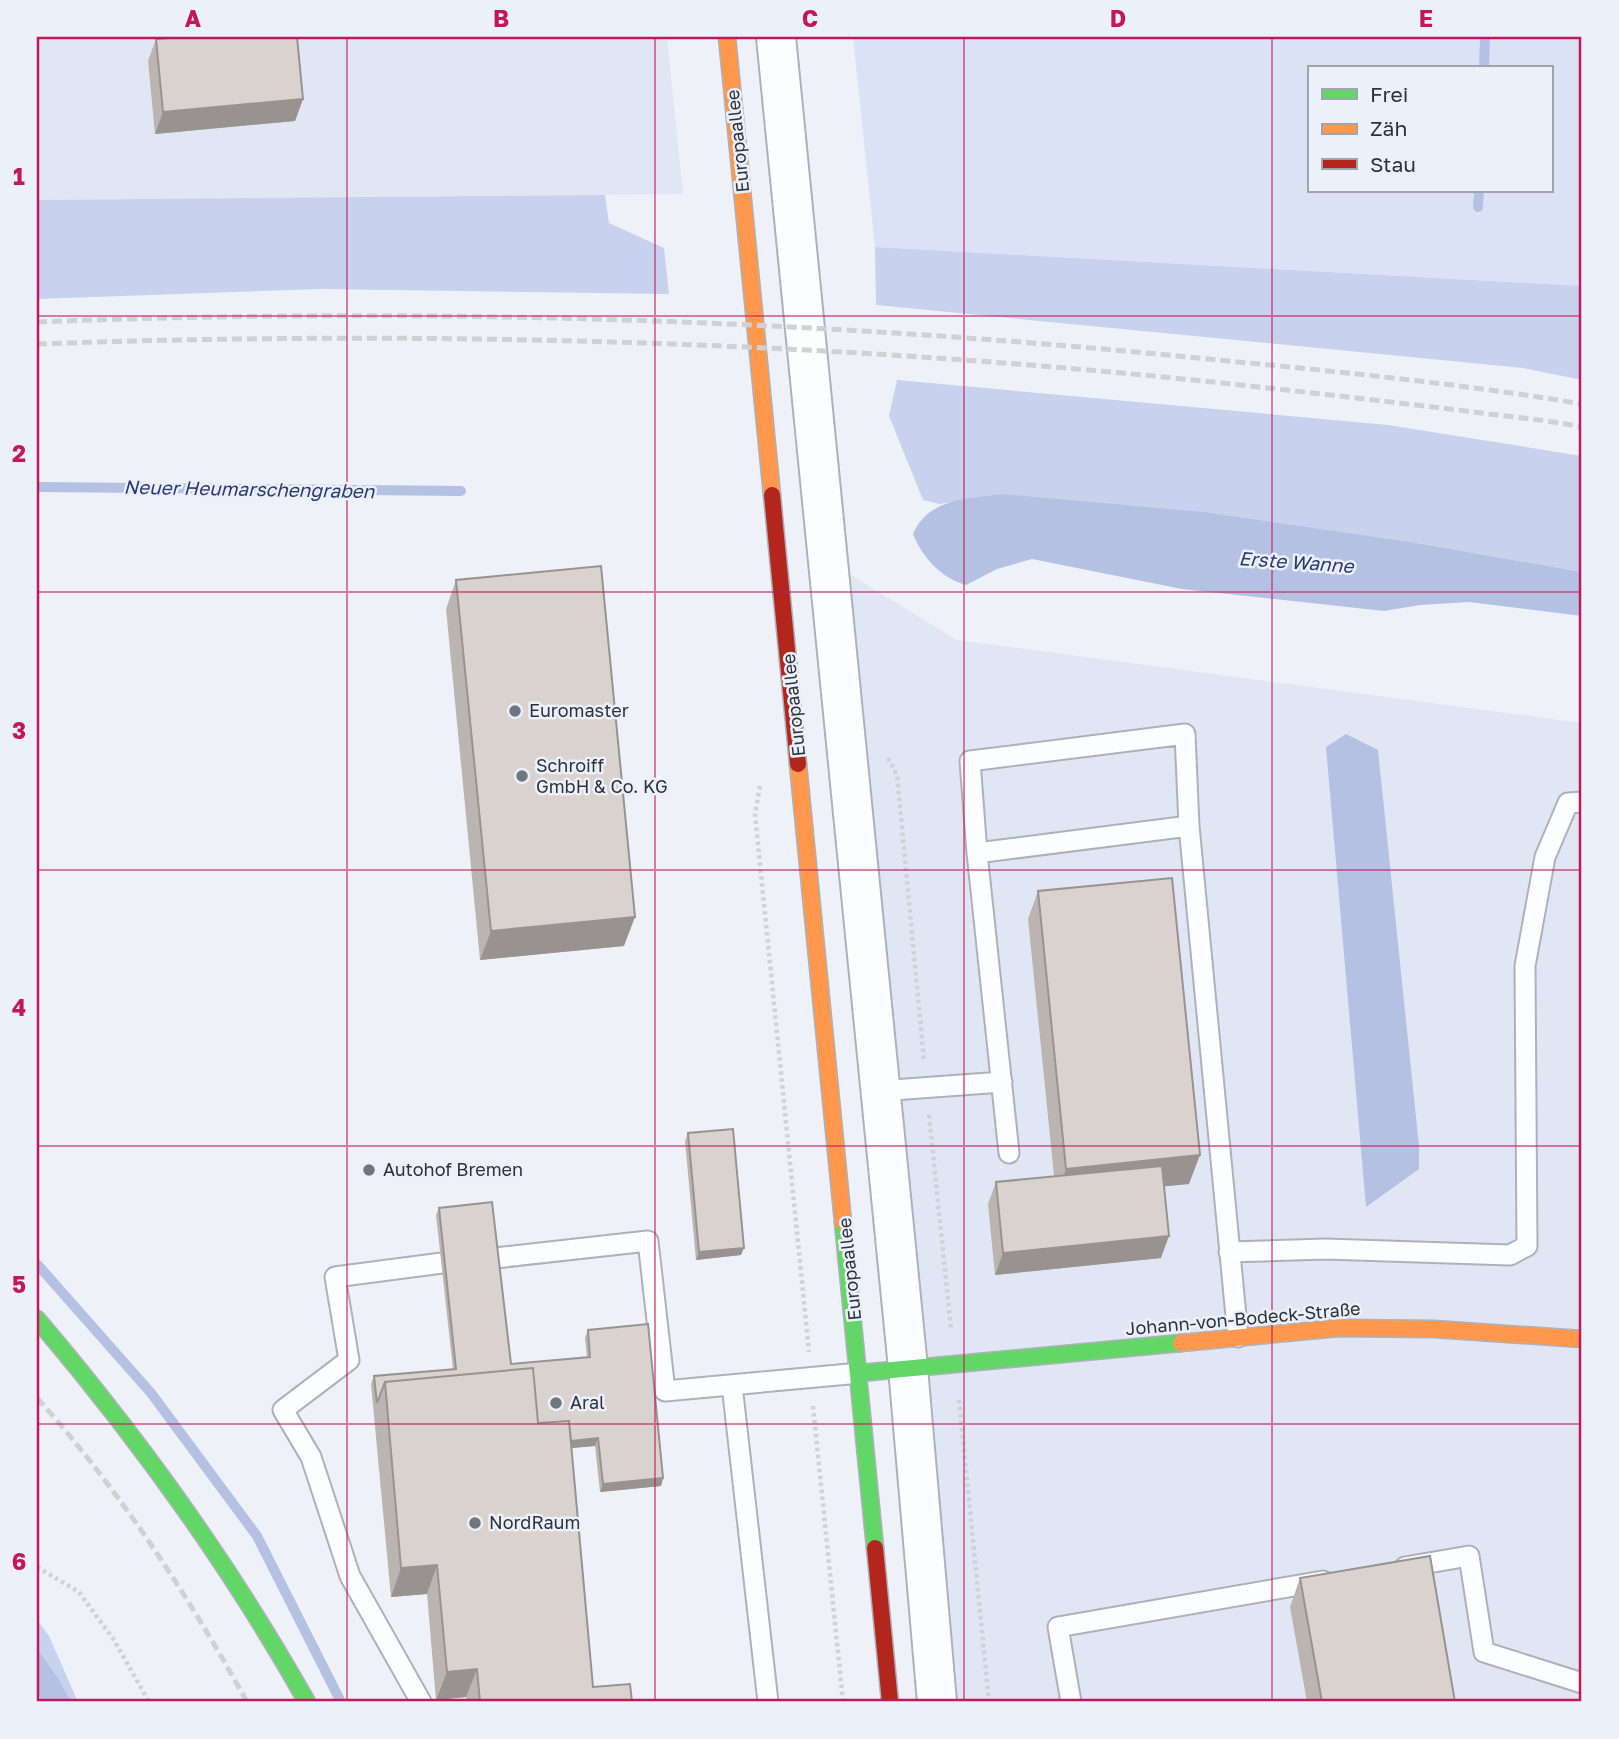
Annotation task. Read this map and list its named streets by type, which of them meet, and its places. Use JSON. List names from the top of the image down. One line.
{"streets":{"street":["Europaallee","Johann-von-Bodeck-Straße"]},"water":["Neuer Heumarschengraben","Erste Wanne"],"places":["Euromaster","Schroiff GmbH & Co. KG","Autohof Bremen","Aral","NordRaum"],"legend":["Frei","Zäh","Stau"],"grid":{"columns":["A","B","C","D","E"],"rows":["1","2","3","4","5","6"]}}
